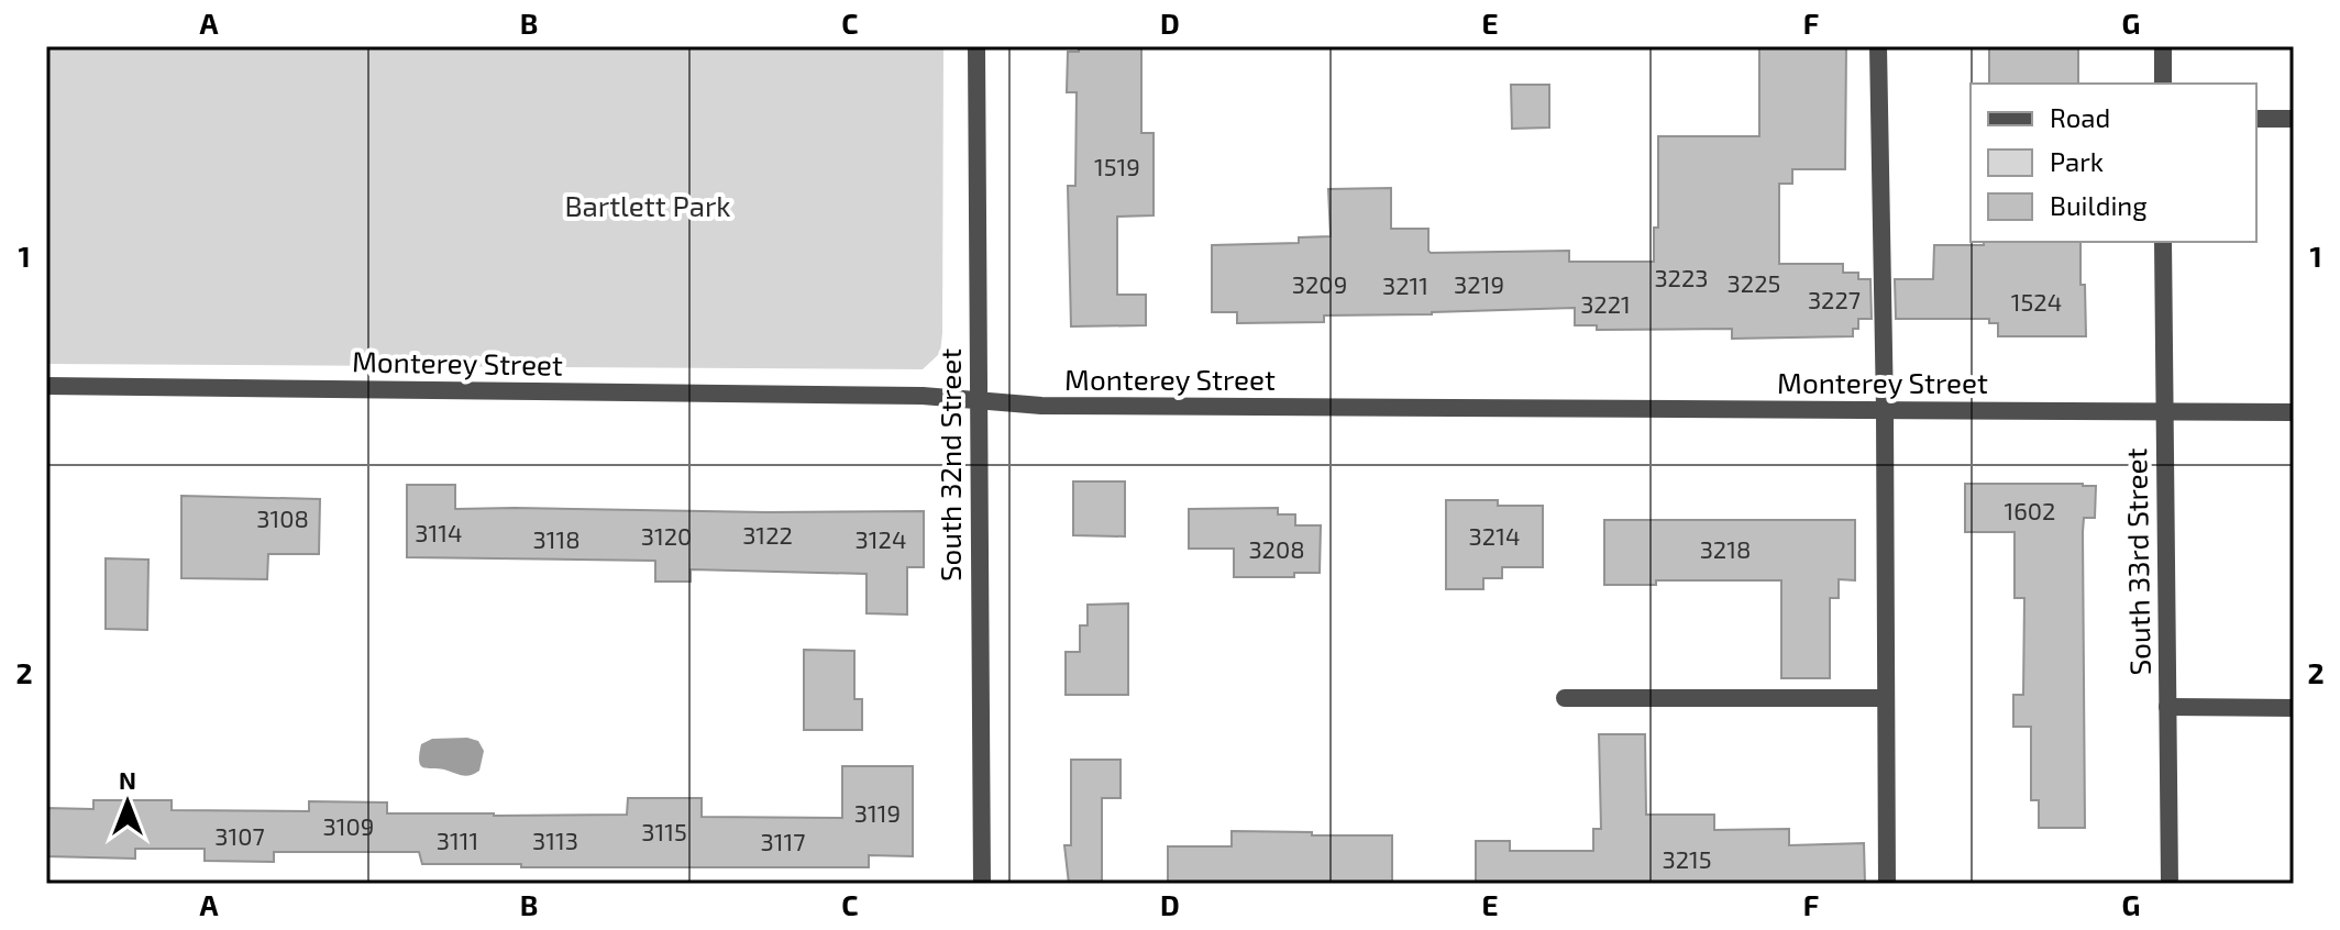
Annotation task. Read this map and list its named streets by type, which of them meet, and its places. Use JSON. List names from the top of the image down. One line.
{"streets":{"street":["Monterey Street","South 32nd Street","South 33rd Street"]},"crossings":[["Monterey Street","South 32nd Street"],["Monterey Street","South 33rd Street"]],"parks":["Bartlett Park"],"house_numbers":["1519","3223","3225","3209","3219","3211","3227","1524","3221","1602","3108","3114","3122","3120","3214","3118","3124","3208","3218","3119","3109","3115","3107","3111","3113","3117","3215"],"legend":["Road","Park","Building"],"north":"top","grid":{"columns":["A","B","C","D","E","F","G"],"rows":["1","2"]}}
